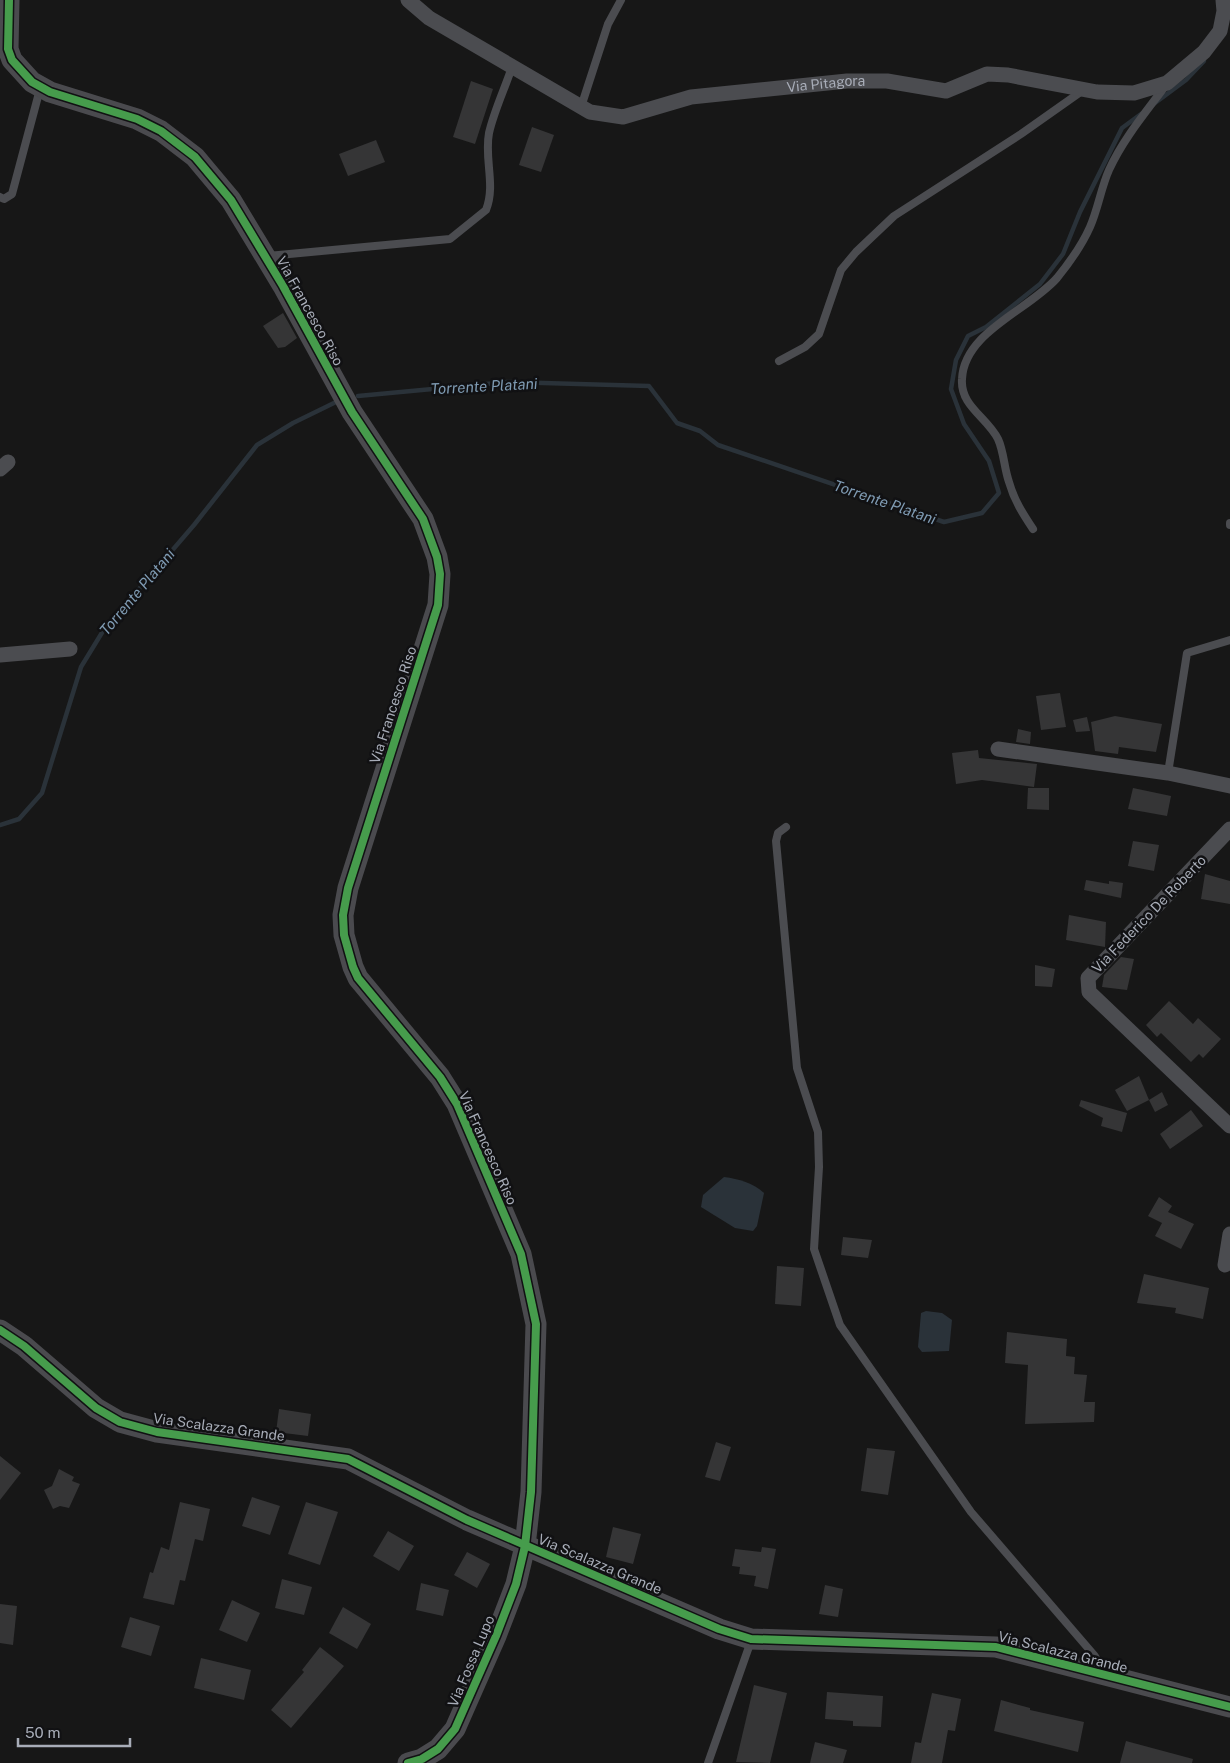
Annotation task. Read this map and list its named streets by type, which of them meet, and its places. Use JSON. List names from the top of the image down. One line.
{"streets":{"street":["Via Pitagora","Via Francesco Riso","Via Federico De Roberto","Via Scalazza Grande","Via Fossa Lupo"]},"crossings":[["Via Francesco Riso","Via Scalazza Grande"],["Via Francesco Riso","Via Fossa Lupo"],["Via Scalazza Grande","Via Fossa Lupo"]],"water":["Torrente Platani"],"scale_bar":"50 m"}
